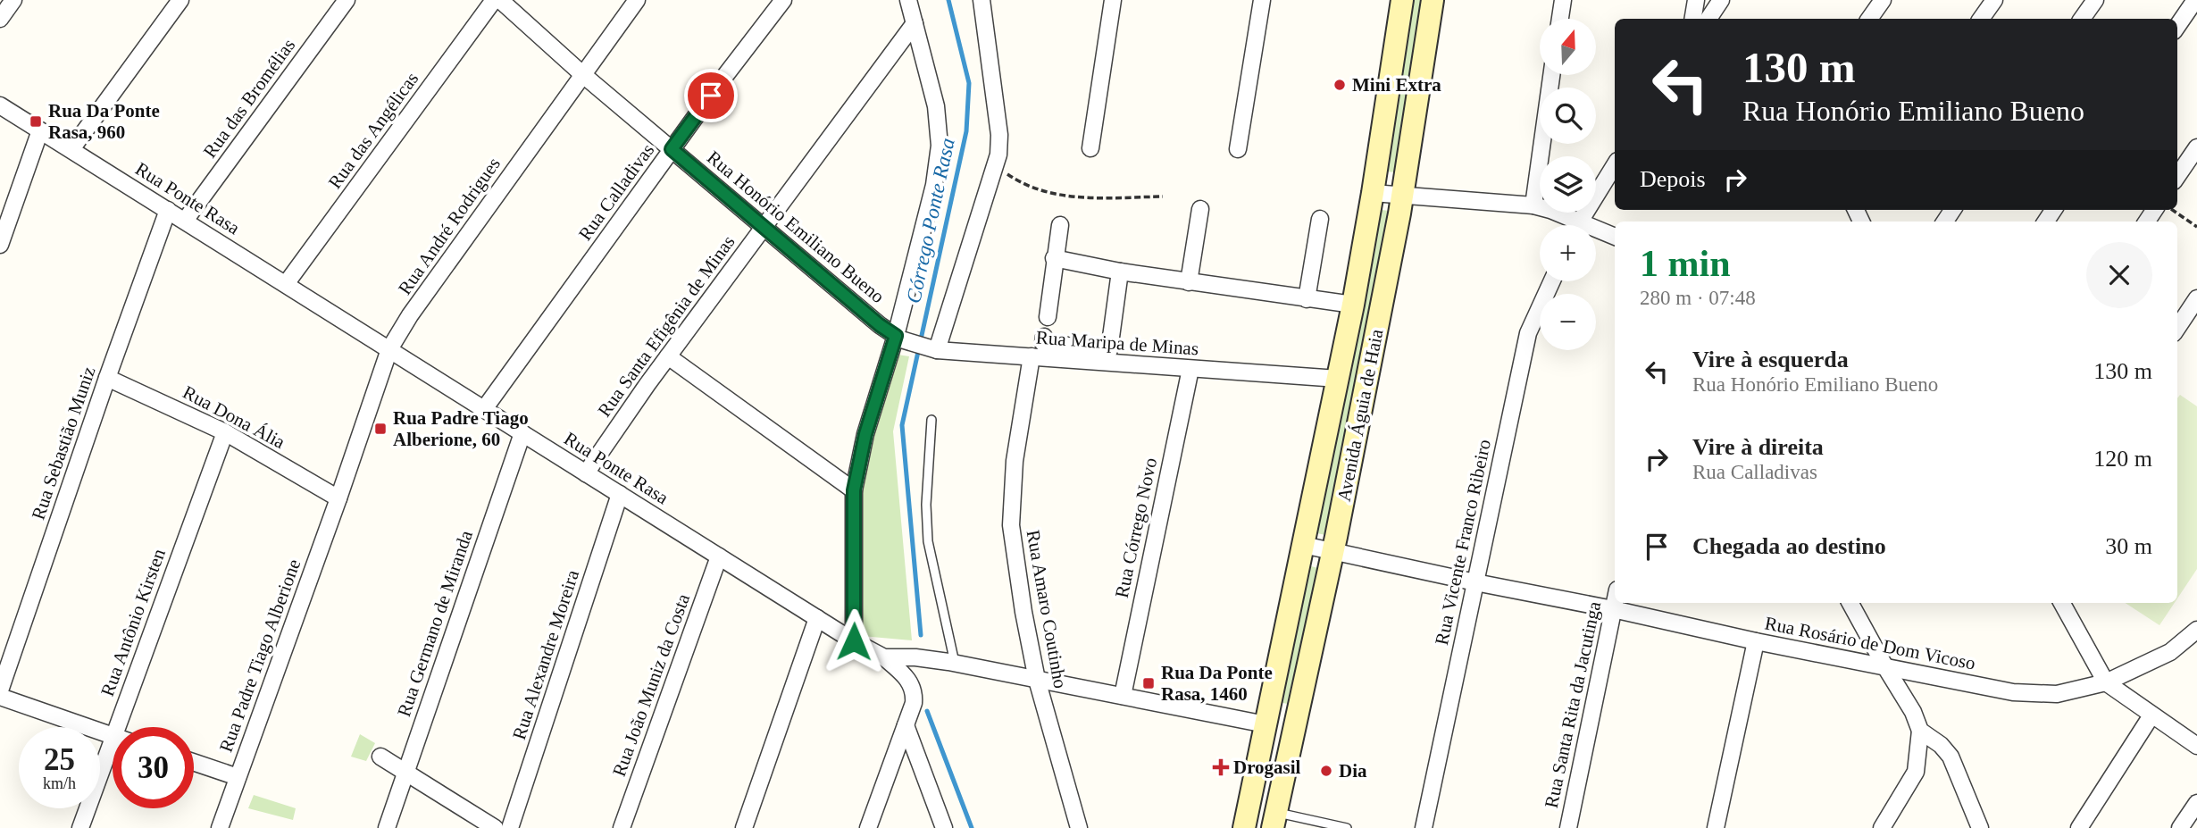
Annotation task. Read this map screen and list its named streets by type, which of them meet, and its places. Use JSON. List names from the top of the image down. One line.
{"streets":{"main road":["Avenida Águia de Haia"],"street":["Rua das Bromélias","Rua das Angélicas","Rua Calladivas","Rua Ponte Rasa","Rua André Rodrigues","Rua Honório Emiliano Bueno","Rua Santa Efigênia de Minas","Rua Maripa de Minas","Rua Dona Ália","Rua Sebastião Muniz","Rua Córrego Novo","Rua Vicente Franco Ribeiro","Rua Amaro Coutinho","Rua Antônio Kirsten","Rua Germano de Miranda","Rua Rosário de Dom Vicoso","Rua Alexandre Moreira","Rua Padre Tiago Alberione","Rua João Muniz da Costa","Rua Santa Rita da Jacutinga"]},"crossings":[["Rua das Bromélias","Rua Ponte Rasa"],["Rua das Angélicas","Rua Ponte Rasa"],["Rua Calladivas","Rua Ponte Rasa"],["Rua Calladivas","Rua Honório Emiliano Bueno"],["Rua Ponte Rasa","Rua André Rodrigues"],["Rua Ponte Rasa","Rua Santa Efigênia de Minas"],["Rua Ponte Rasa","Avenida Águia de Haia"],["Rua Ponte Rasa","Rua Sebastião Muniz"],["Rua Ponte Rasa","Rua Córrego Novo"],["Rua Ponte Rasa","Rua Amaro Coutinho"],["Rua Ponte Rasa","Rua Germano de Miranda"],["Rua Ponte Rasa","Rua Alexandre Moreira"],["Rua Ponte Rasa","Rua João Muniz da Costa"],["Rua André Rodrigues","Rua Honório Emiliano Bueno"],["Rua André Rodrigues","Rua Dona Ália"],["Rua André Rodrigues","Rua Padre Tiago Alberione"],["Rua Honório Emiliano Bueno","Rua Santa Efigênia de Minas"],["Rua Honório Emiliano Bueno","Rua Maripa de Minas"],["Rua Maripa de Minas","Avenida Águia de Haia"],["Rua Maripa de Minas","Rua Córrego Novo"],["Rua Maripa de Minas","Rua Amaro Coutinho"],["Avenida Águia de Haia","Rua Rosário de Dom Vicoso"],["Rua Dona Ália","Rua Sebastião Muniz"],["Rua Dona Ália","Rua Antônio Kirsten"],["Rua Dona Ália","Rua Padre Tiago Alberione"],["Rua Vicente Franco Ribeiro","Rua Rosário de Dom Vicoso"],["Rua Rosário de Dom Vicoso","Rua Santa Rita da Jacutinga"]],"water":["Córrego Ponte Rasa"],"places":{"other":["Mini Extra","Dia"],"transit":["Rua Da Ponte Rasa, 960","Rua Padre Tiago Alberione, 60","Rua Da Ponte Rasa, 1460"],"health":["Drogasil"]},"north":"top","page":{"map_buttons":["+","−"],"turn":["130 m","Rua Honório Emiliano Bueno"],"then":"Depois","heading":["1 min","280 m · 07:48"],"list":[{"name":"Vire à esquerda","note":"Rua Honório Emiliano Bueno","value":"130 m"},{"name":"Vire à direita","note":"Rua Calladivas","value":"120 m"},{"name":"Chegada ao destino","value":"30 m"}],"speed":"25 km/h","limit":"30"}}
